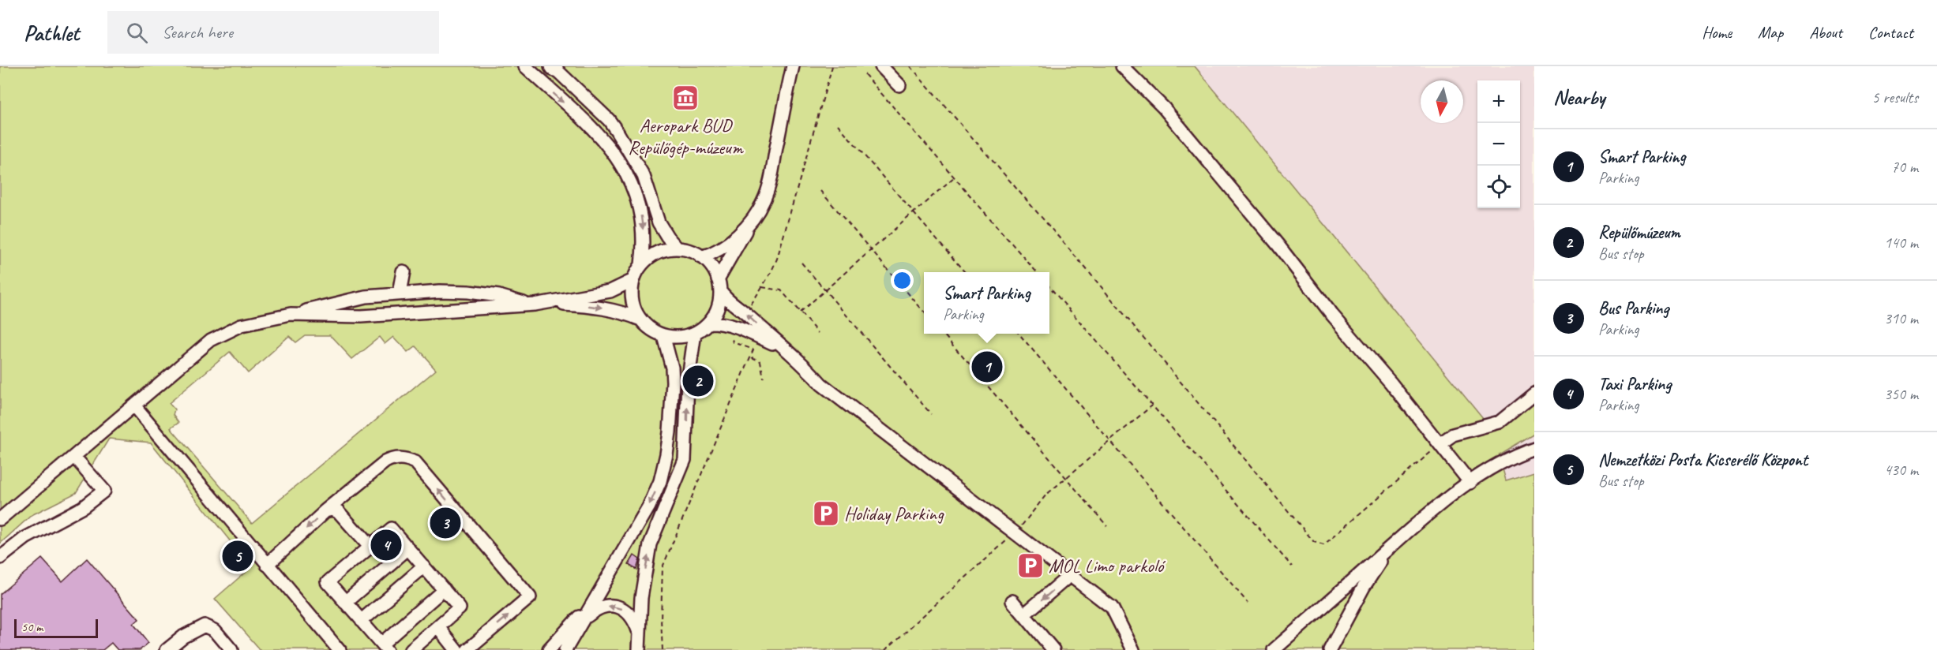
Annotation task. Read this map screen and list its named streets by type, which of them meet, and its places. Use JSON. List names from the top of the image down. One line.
{"places":{"museum":["Aeropark BUD Repülőgép-múzeum"],"parking":["Holiday Parking","MOL Limo parkoló"]},"scale_bar":"50 m","north":"bottom","page":{"header":"Pathlet","search":"Search here","nav":["Home","Map","About","Contact"],"heading":["Nearby","5 results"],"map_buttons":["+","−"],"list":[{"mark":"1","name":"Smart Parking","note":"Parking","value":"70 m"},{"mark":"2","name":"Repülőmúzeum","note":"Bus stop","value":"140 m"},{"mark":"3","name":"Bus Parking","note":"Parking","value":"310 m"},{"mark":"4","name":"Taxi Parking","note":"Parking","value":"350 m"},{"mark":"5","name":"Nemzetközi Posta Kicserélő Központ","note":"Bus stop","value":"430 m"}],"popup":["Smart Parking","Parking"],"pins":["1","2","3","4","5"],"scale":"50 m"}}
